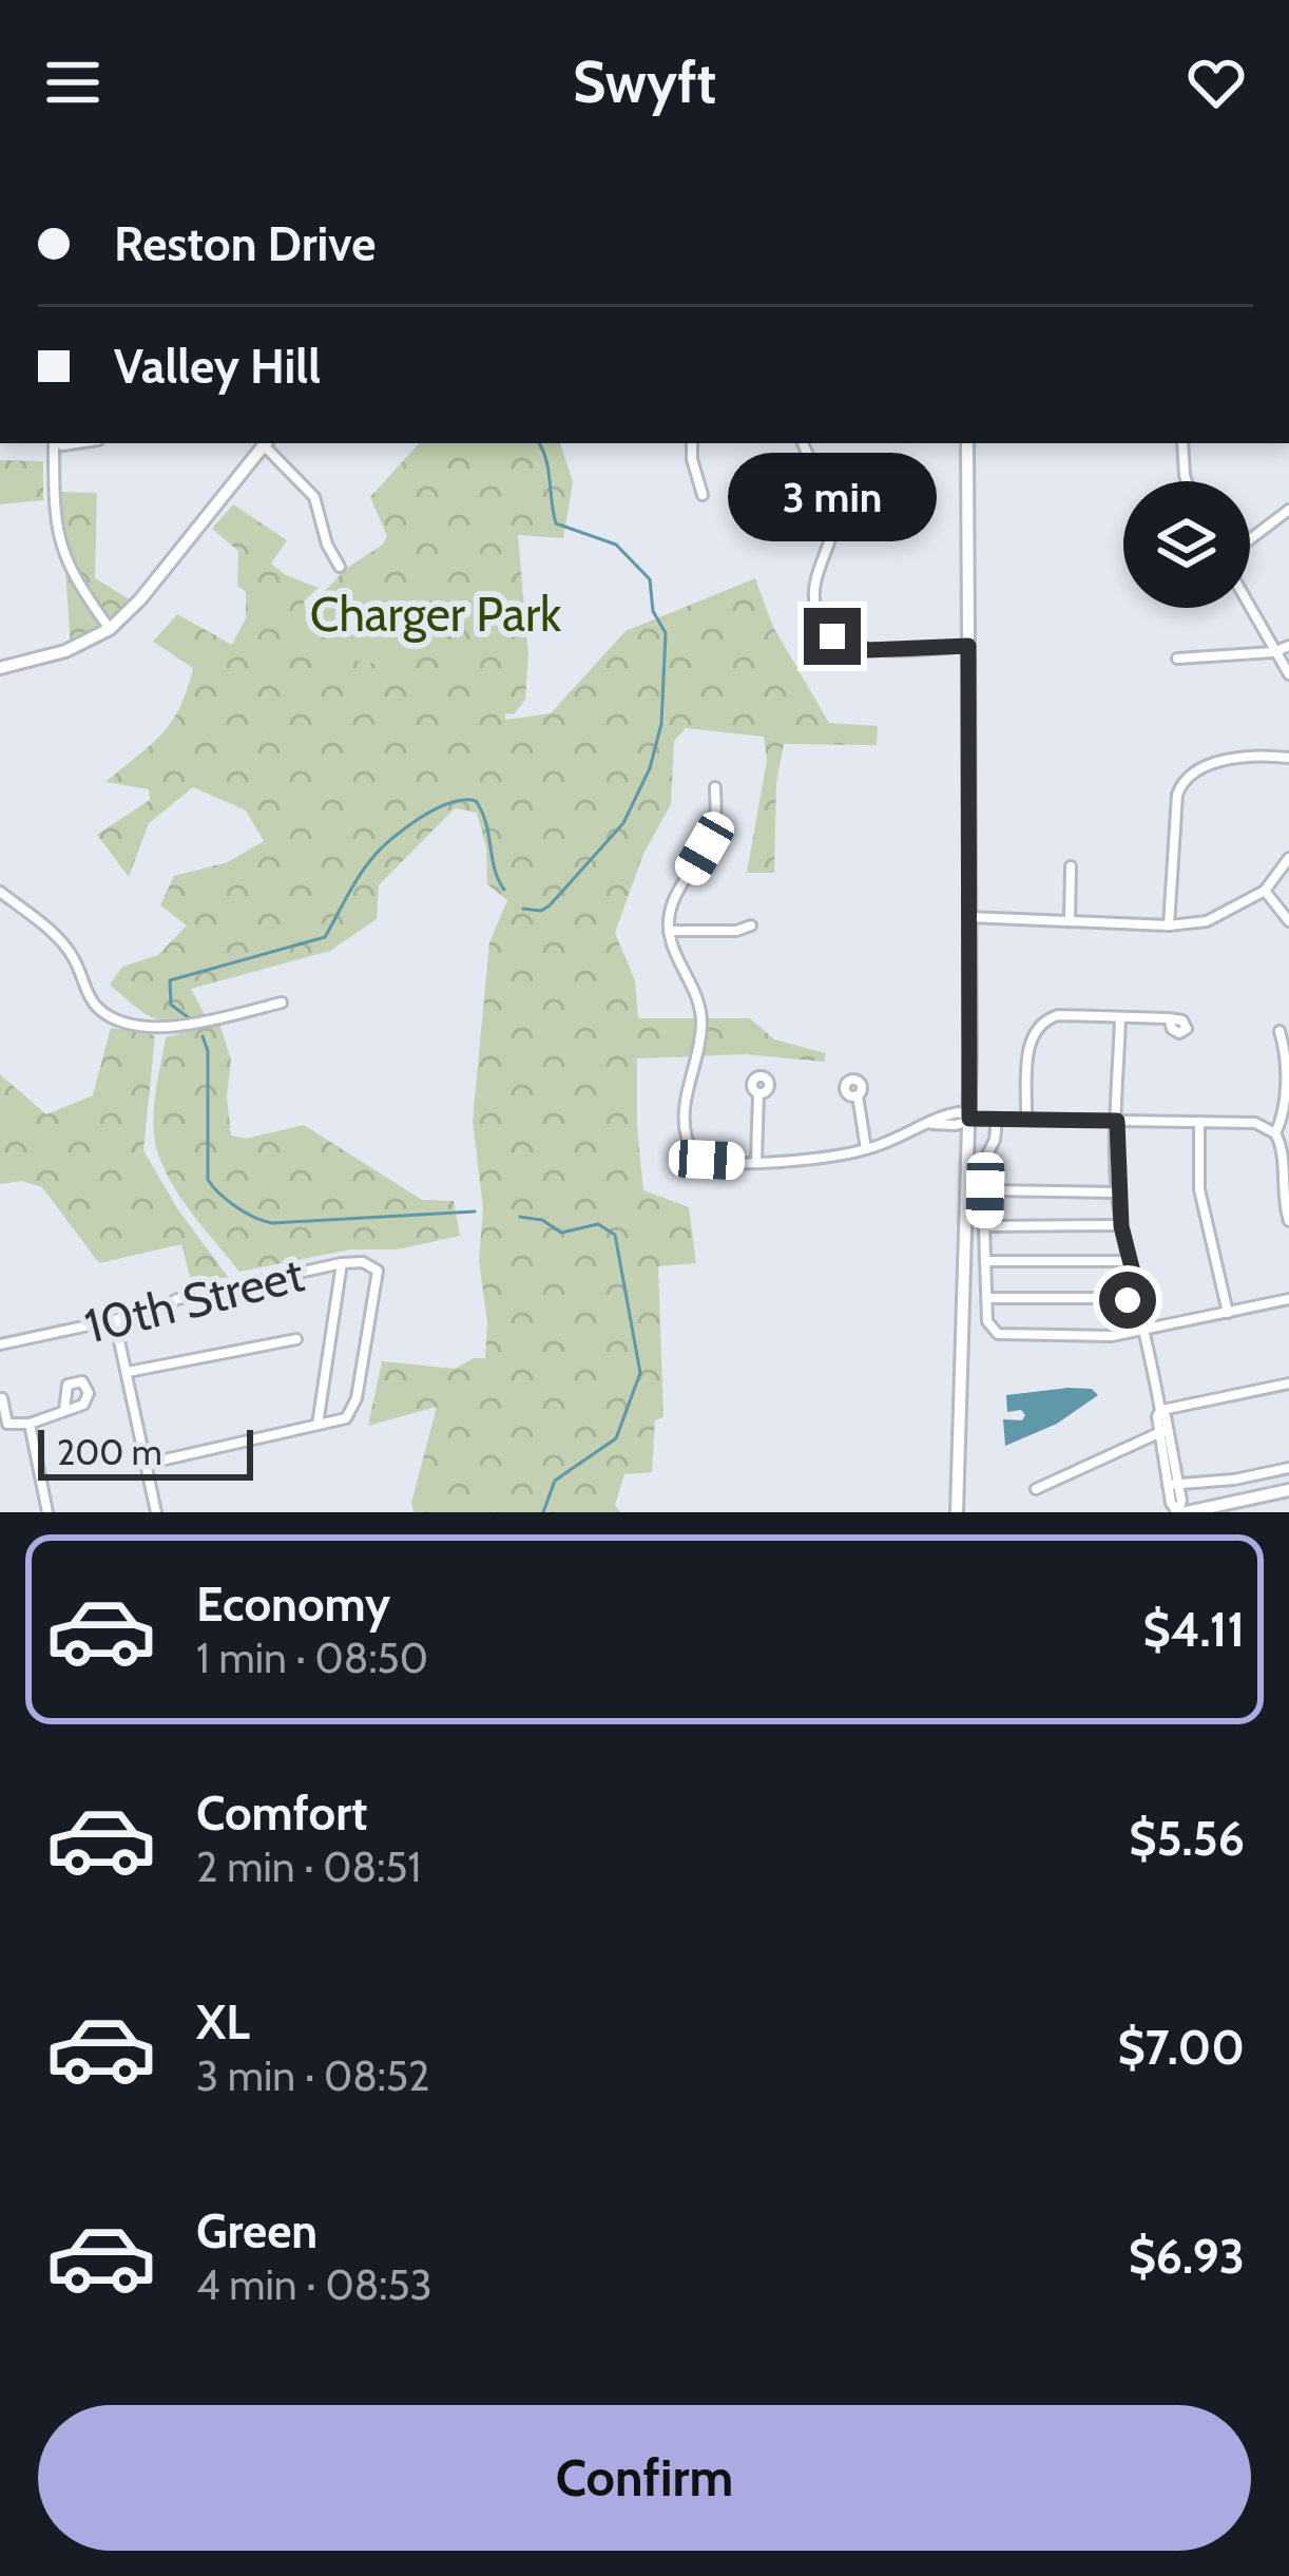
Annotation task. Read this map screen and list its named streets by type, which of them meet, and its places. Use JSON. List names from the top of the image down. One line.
{"streets":{"street":["10th Street"]},"parks":["Charger Park"],"scale_bar":"200 m","page":{"header":"Swyft","banner":["Reston Drive","Valley Hill"],"bubble":"3 min","scale":"200 m","list":[{"name":"Economy","note":"1 min · 08:50","value":"$4.11"},{"name":"Comfort","note":"2 min · 08:51","value":"$5.56"},{"name":"XL","note":"3 min · 08:52","value":"$7.00"},{"name":"Green","note":"4 min · 08:53","value":"$6.93"}],"buttons":"Confirm"}}
